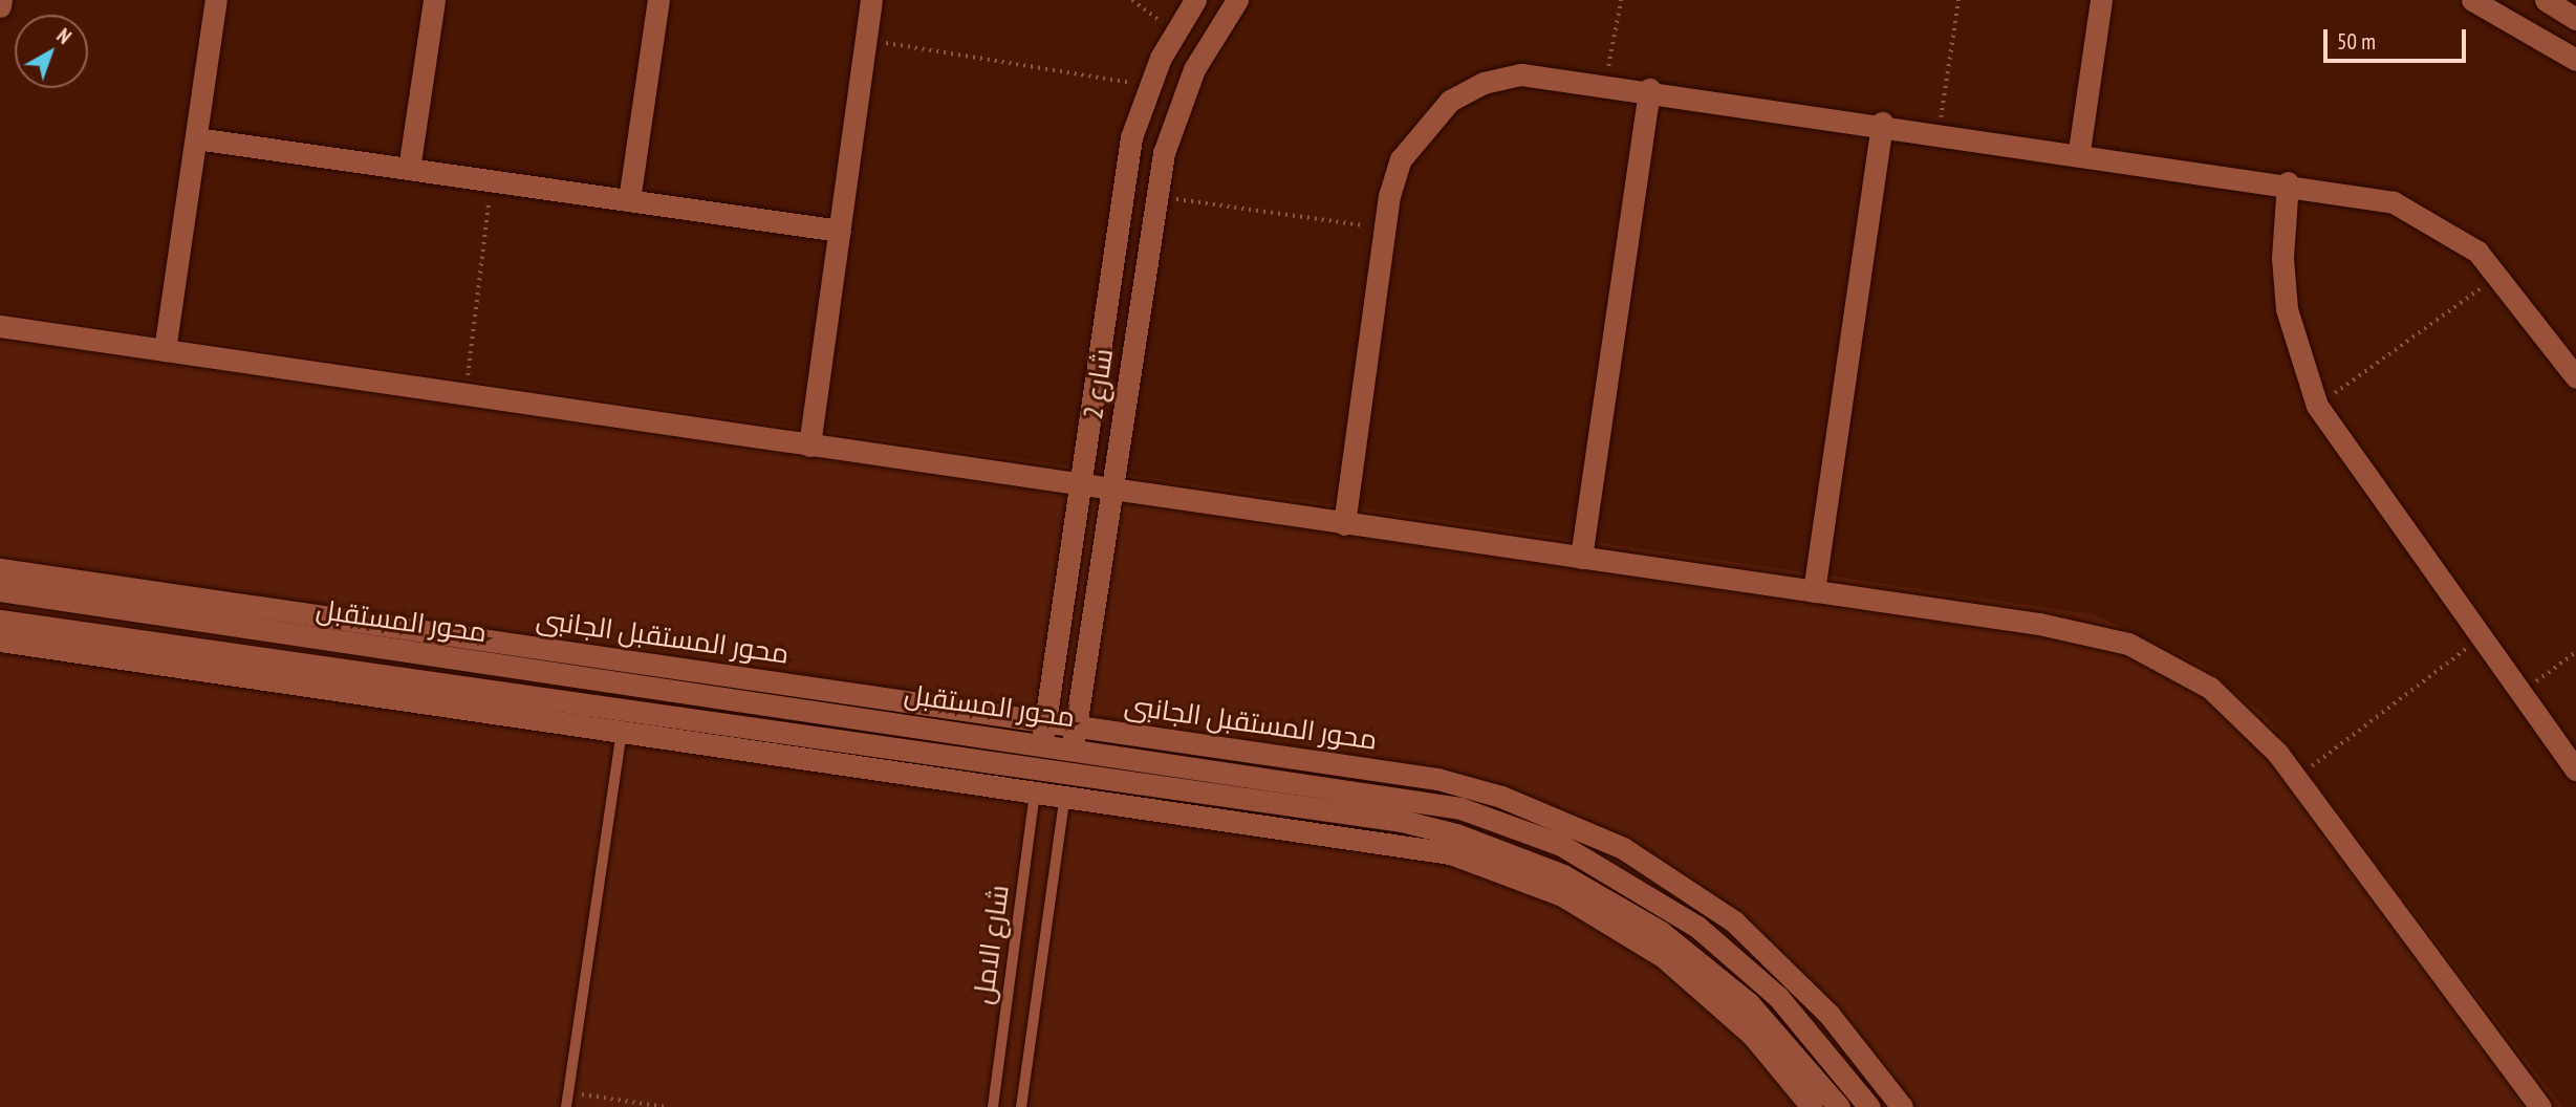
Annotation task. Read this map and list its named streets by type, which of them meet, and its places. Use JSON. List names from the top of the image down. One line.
{"streets":{"street":["شارع 2","محور المستقبل","محور المستقبل الجانبى"],"lane":["شارع الامل"]},"crossings":[["شارع 2","محور المستقبل"],["شارع 2","محور المستقبل الجانبى"],["شارع 2","شارع الامل"],["محور المستقبل","محور المستقبل الجانبى"],["محور المستقبل","شارع الامل"]],"scale_bar":"50 m","north":"top right"}
